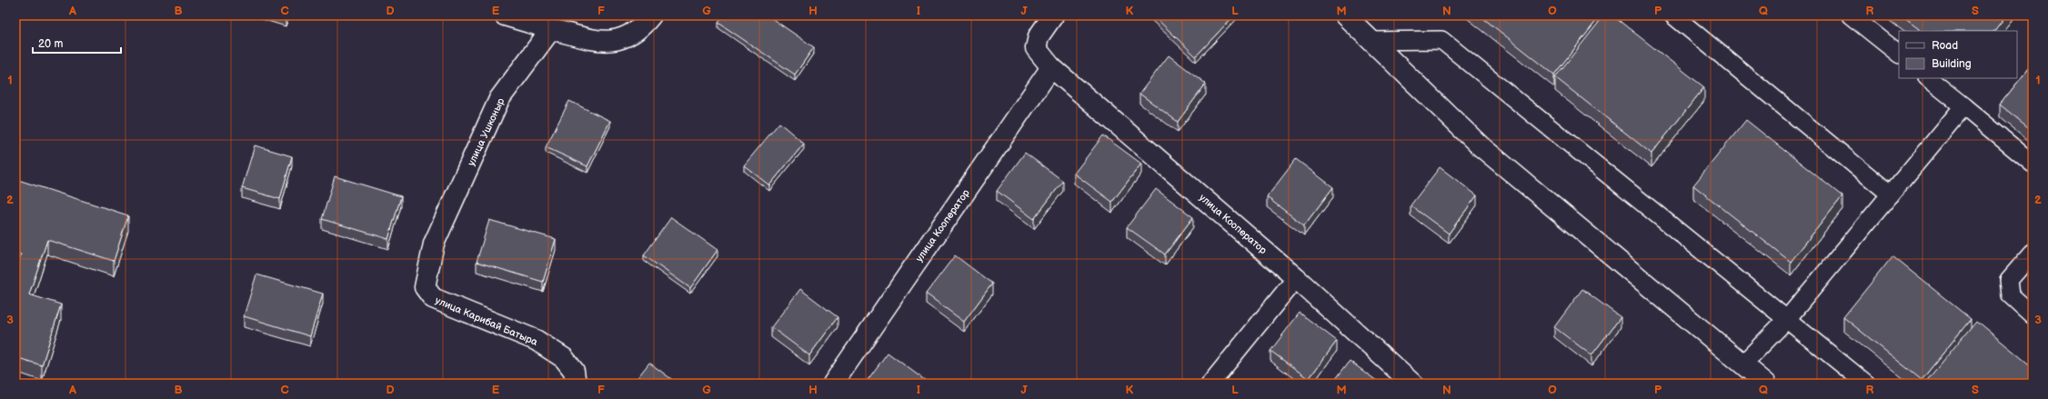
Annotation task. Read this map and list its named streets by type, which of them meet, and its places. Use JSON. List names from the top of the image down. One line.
{"streets":{"street":["улица Ушконыр","улица Кооператор","улица Карибай Батыра"]},"crossings":[["улица Ушконыр","улица Карибай Батыра"]],"legend":["Road","Building"],"scale_bar":"20 m","grid":{"columns":["A","B","C","D","E","F","G","H","I","J","K","L","M","N","O","P","Q","R","S"],"rows":["1","2","3"]}}
